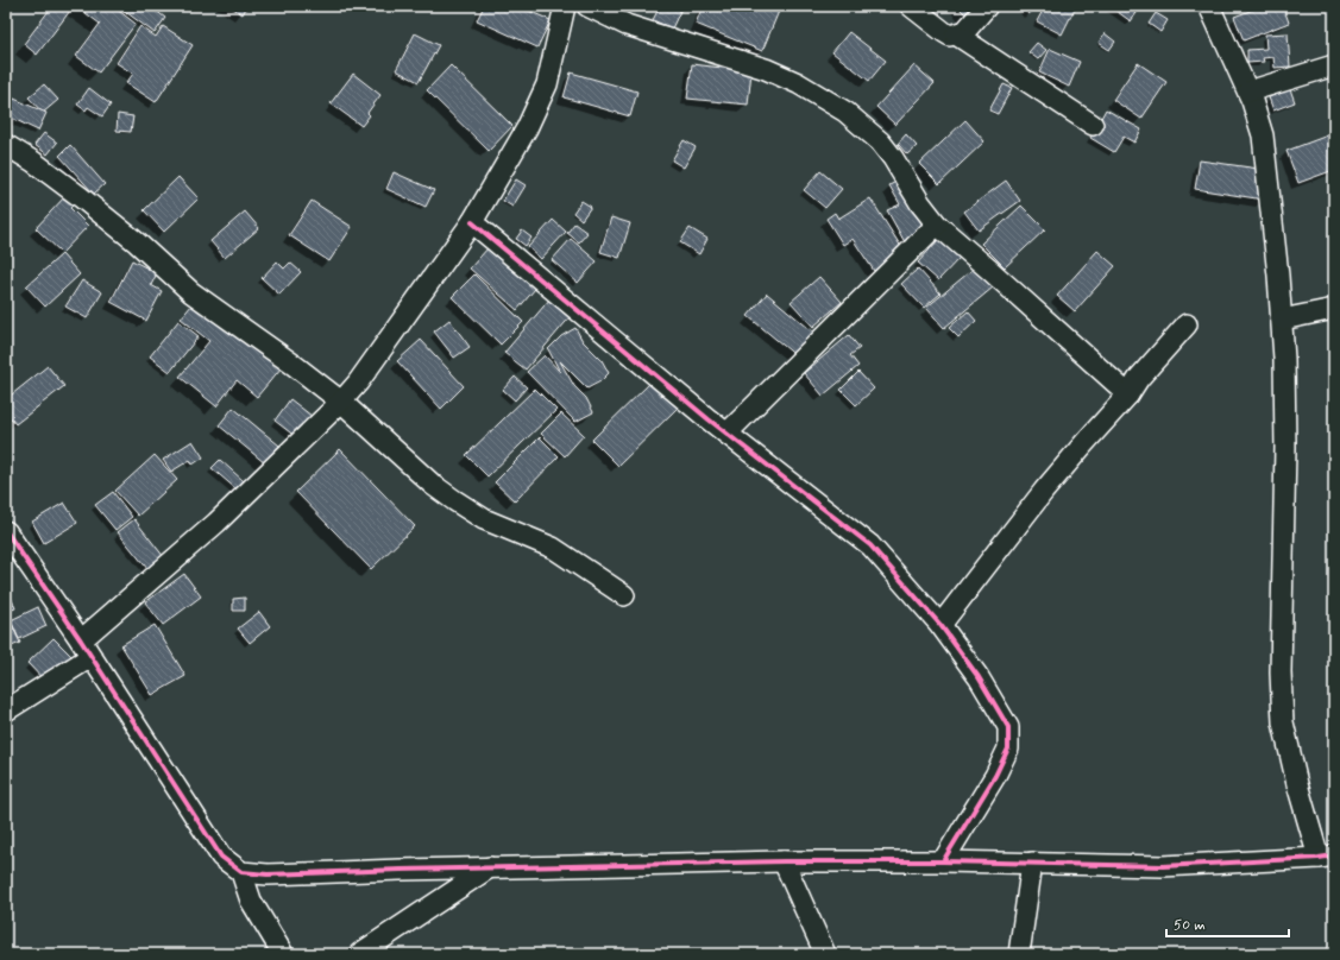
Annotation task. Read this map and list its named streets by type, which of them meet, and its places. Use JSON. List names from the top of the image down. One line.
{"scale_bar":"50 m"}
